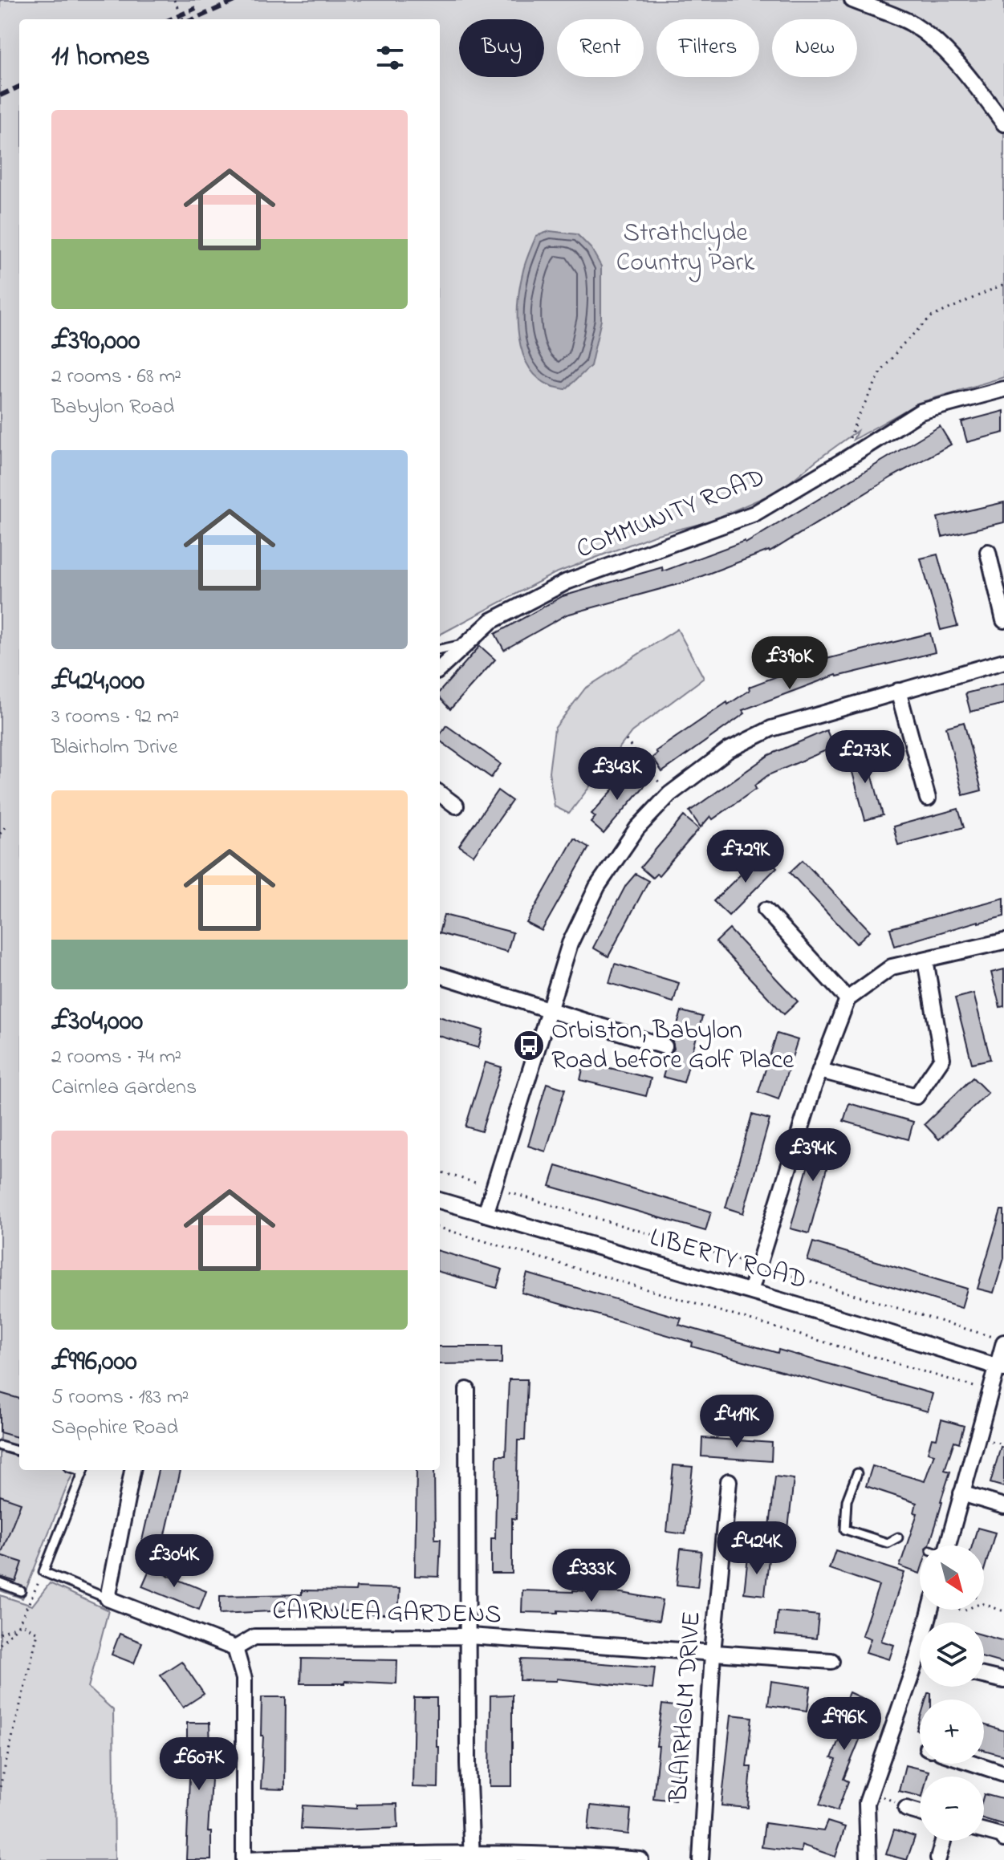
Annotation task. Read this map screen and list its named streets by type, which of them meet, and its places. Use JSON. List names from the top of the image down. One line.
{"streets":{"street":["COMMUNITY ROAD","LIBERTY ROAD","CAIRNLEA GARDENS","BLAIRHOLM DRIVE"]},"crossings":[["CAIRNLEA GARDENS","BLAIRHOLM DRIVE"]],"parks":["Strathclyde Country Park"],"places":{"bus stop":["Orbiston, Babylon Road before Golf Place"]},"north":"bottom right","page":{"chip":["Buy","Rent","Filters","New"],"heading":"11 homes","list":[{"name":"£390,000","note":"2 rooms · 68 m² · Babylon Road"},{"name":"£424,000","note":"3 rooms · 92 m² · Blairholm Drive"},{"name":"£304,000","note":"2 rooms · 74 m² · Cairnlea Gardens"},{"name":"£996,000","note":"5 rooms · 183 m² · Sapphire Road"}],"price":["£390K","£273K","£343K","£729K","£394K","£419K","£424K","£304K","£333K","£996K","£607K"],"map_buttons":["+","−"]}}
